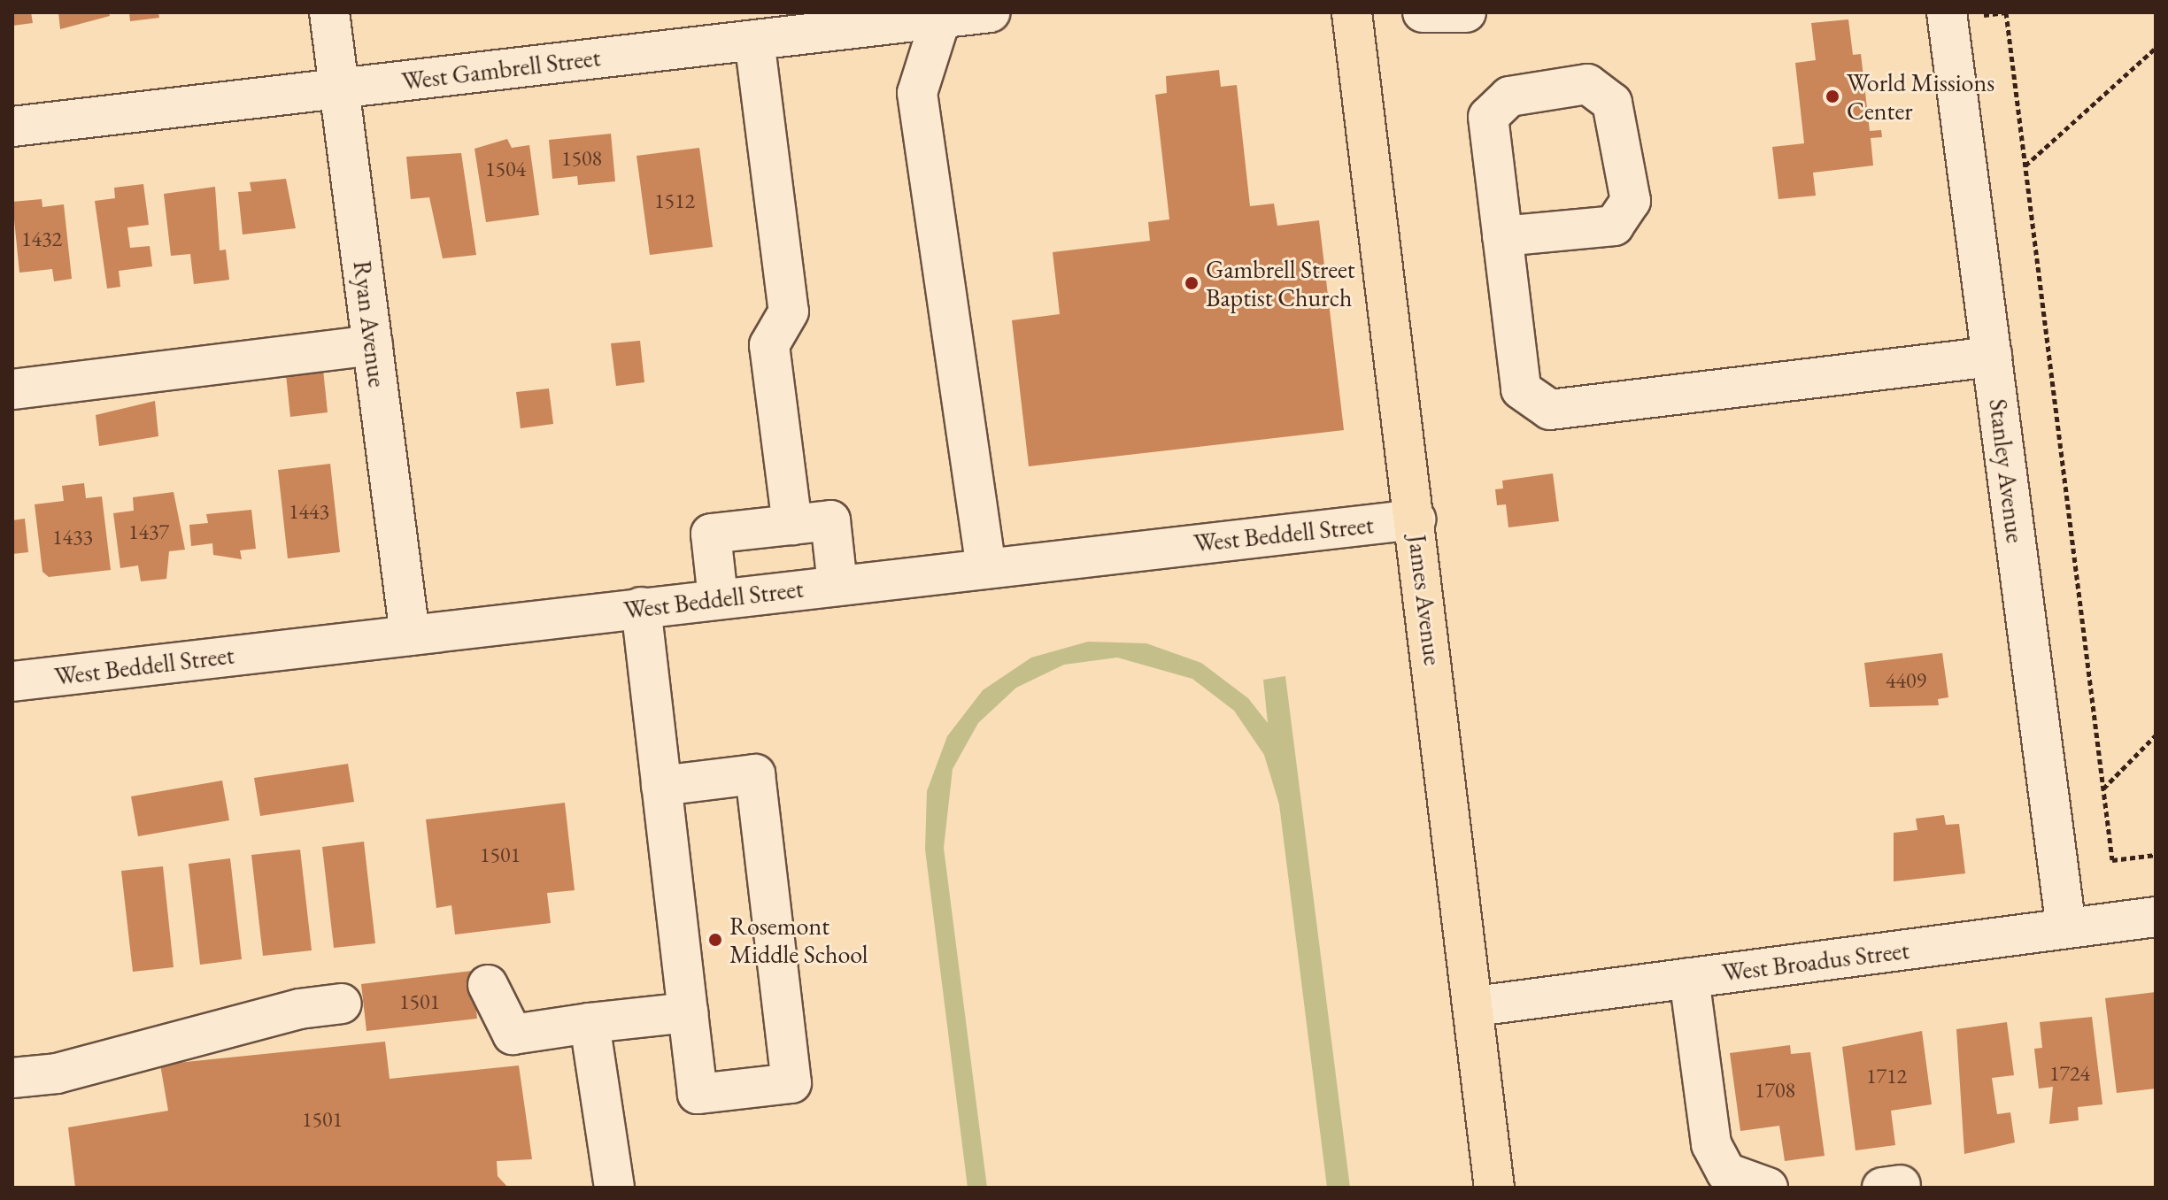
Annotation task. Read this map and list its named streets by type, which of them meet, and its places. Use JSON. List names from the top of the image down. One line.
{"streets":{"main road":["James Avenue"],"street":["West Gambrell Street","Ryan Avenue","Stanley Avenue","West Beddell Street","West Broadus Street"]},"crossings":[["West Gambrell Street","Ryan Avenue"],["Ryan Avenue","West Beddell Street"],["Stanley Avenue","West Broadus Street"],["West Beddell Street","James Avenue"],["James Avenue","West Broadus Street"]],"places":["World Missions Center","Gambrell Street Baptist Church","Rosemont Middle School"],"house_numbers":["1508","1504","1512","1432","1443","1437","1433","4409","1501","1501","1724","1712","1708","1501"]}
